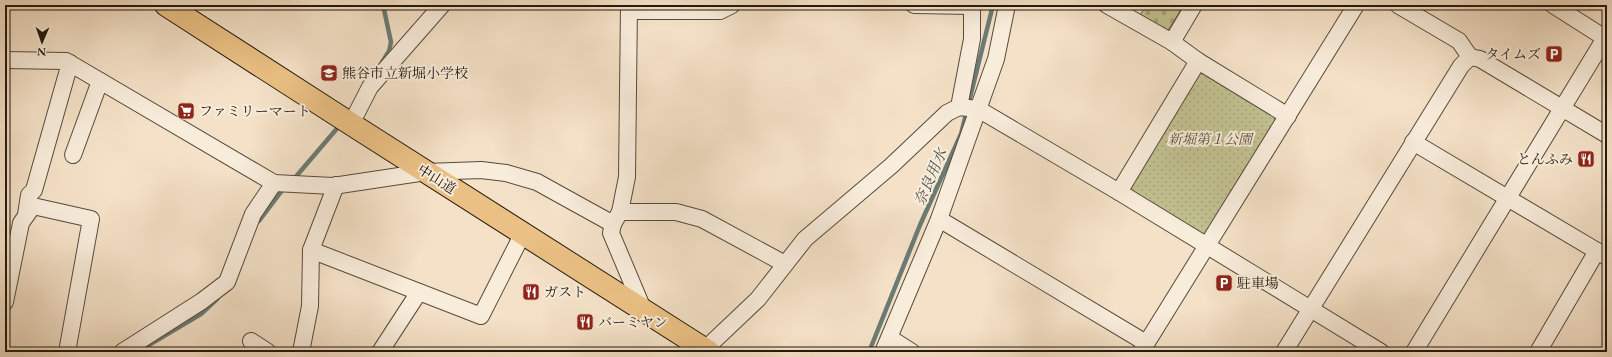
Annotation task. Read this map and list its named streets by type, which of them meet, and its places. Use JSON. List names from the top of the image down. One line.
{"streets":{"highway":["中山道"]},"water":["奈良用水"],"parks":["新堀第１公園"],"places":{"parking":["タイムズ","駐車場"],"school or university":["熊谷市立新堀小学校"],"supermarket":["ファミリーマート"],"restaurant":["とんふみ","ガスト","バーミヤン"]},"north":"bottom"}
